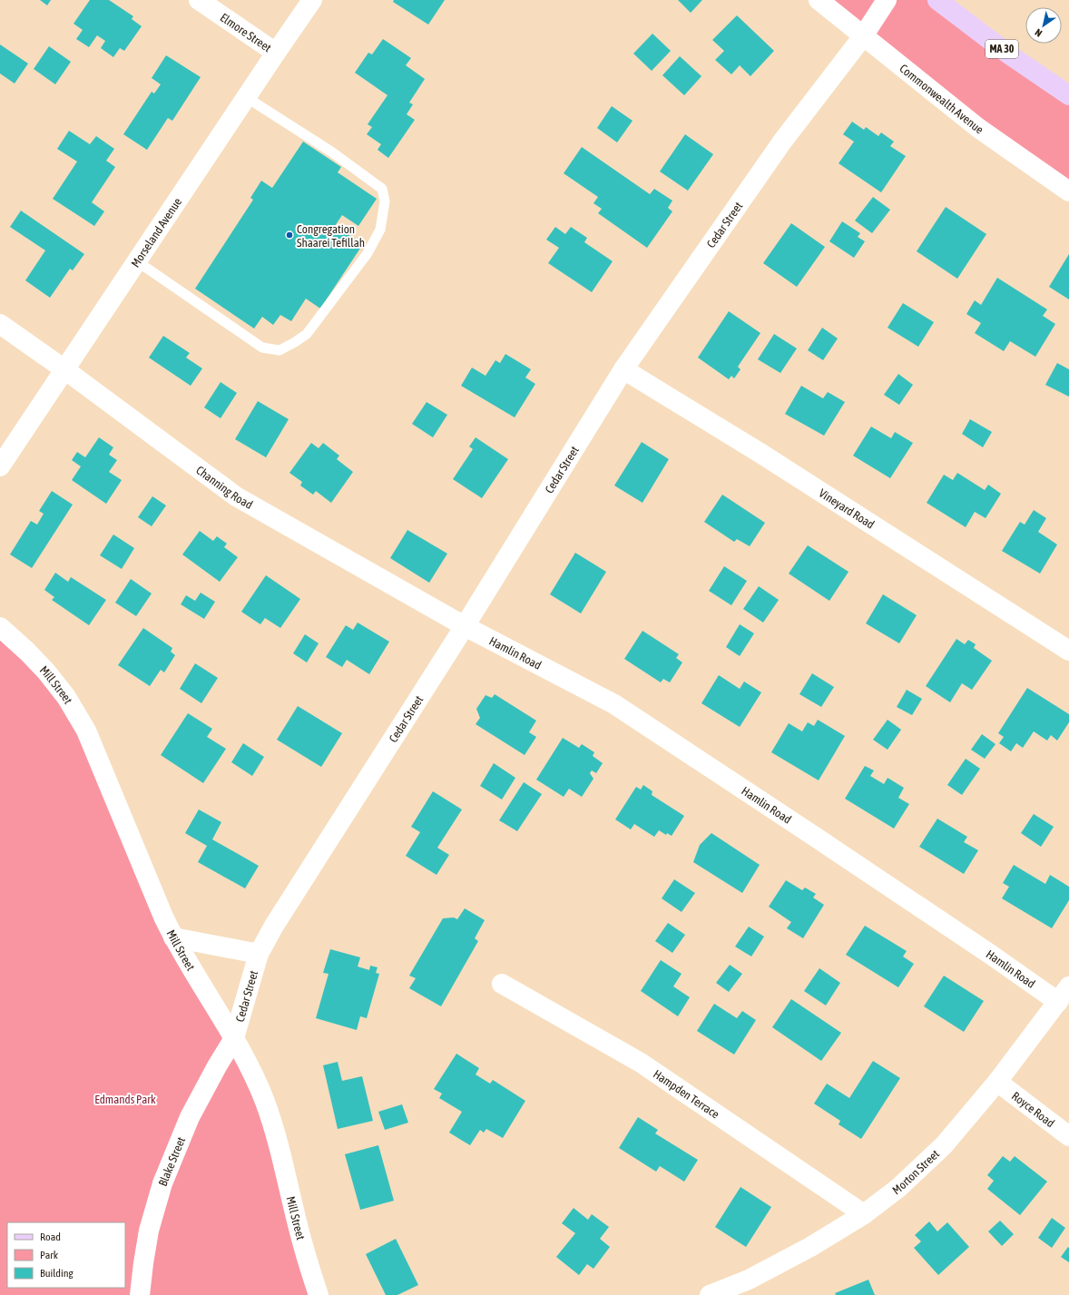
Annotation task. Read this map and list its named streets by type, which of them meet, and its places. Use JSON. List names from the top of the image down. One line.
{"streets":{"main road":["MA 30"],"street":["Elmore Street","Commonwealth Avenue","Cedar Street","Morseland Avenue","Channing Road","Vineyard Road","Hamlin Road","Mill Street","Hampden Terrace","Royce Road","Blake Street","Morton Street"]},"crossings":[["Elmore Street","Morseland Avenue"],["Commonwealth Avenue","Cedar Street"],["Cedar Street","Channing Road"],["Cedar Street","Vineyard Road"],["Cedar Street","Hamlin Road"],["Cedar Street","Mill Street"],["Cedar Street","Blake Street"],["Morseland Avenue","Channing Road"],["Channing Road","Hamlin Road"],["Hamlin Road","Morton Street"],["Mill Street","Blake Street"],["Hampden Terrace","Morton Street"],["Royce Road","Morton Street"]],"parks":["Edmands Park"],"places":["Congregation Shaarei Tefillah"],"legend":["Road","Park","Building"],"north":"bottom left"}
